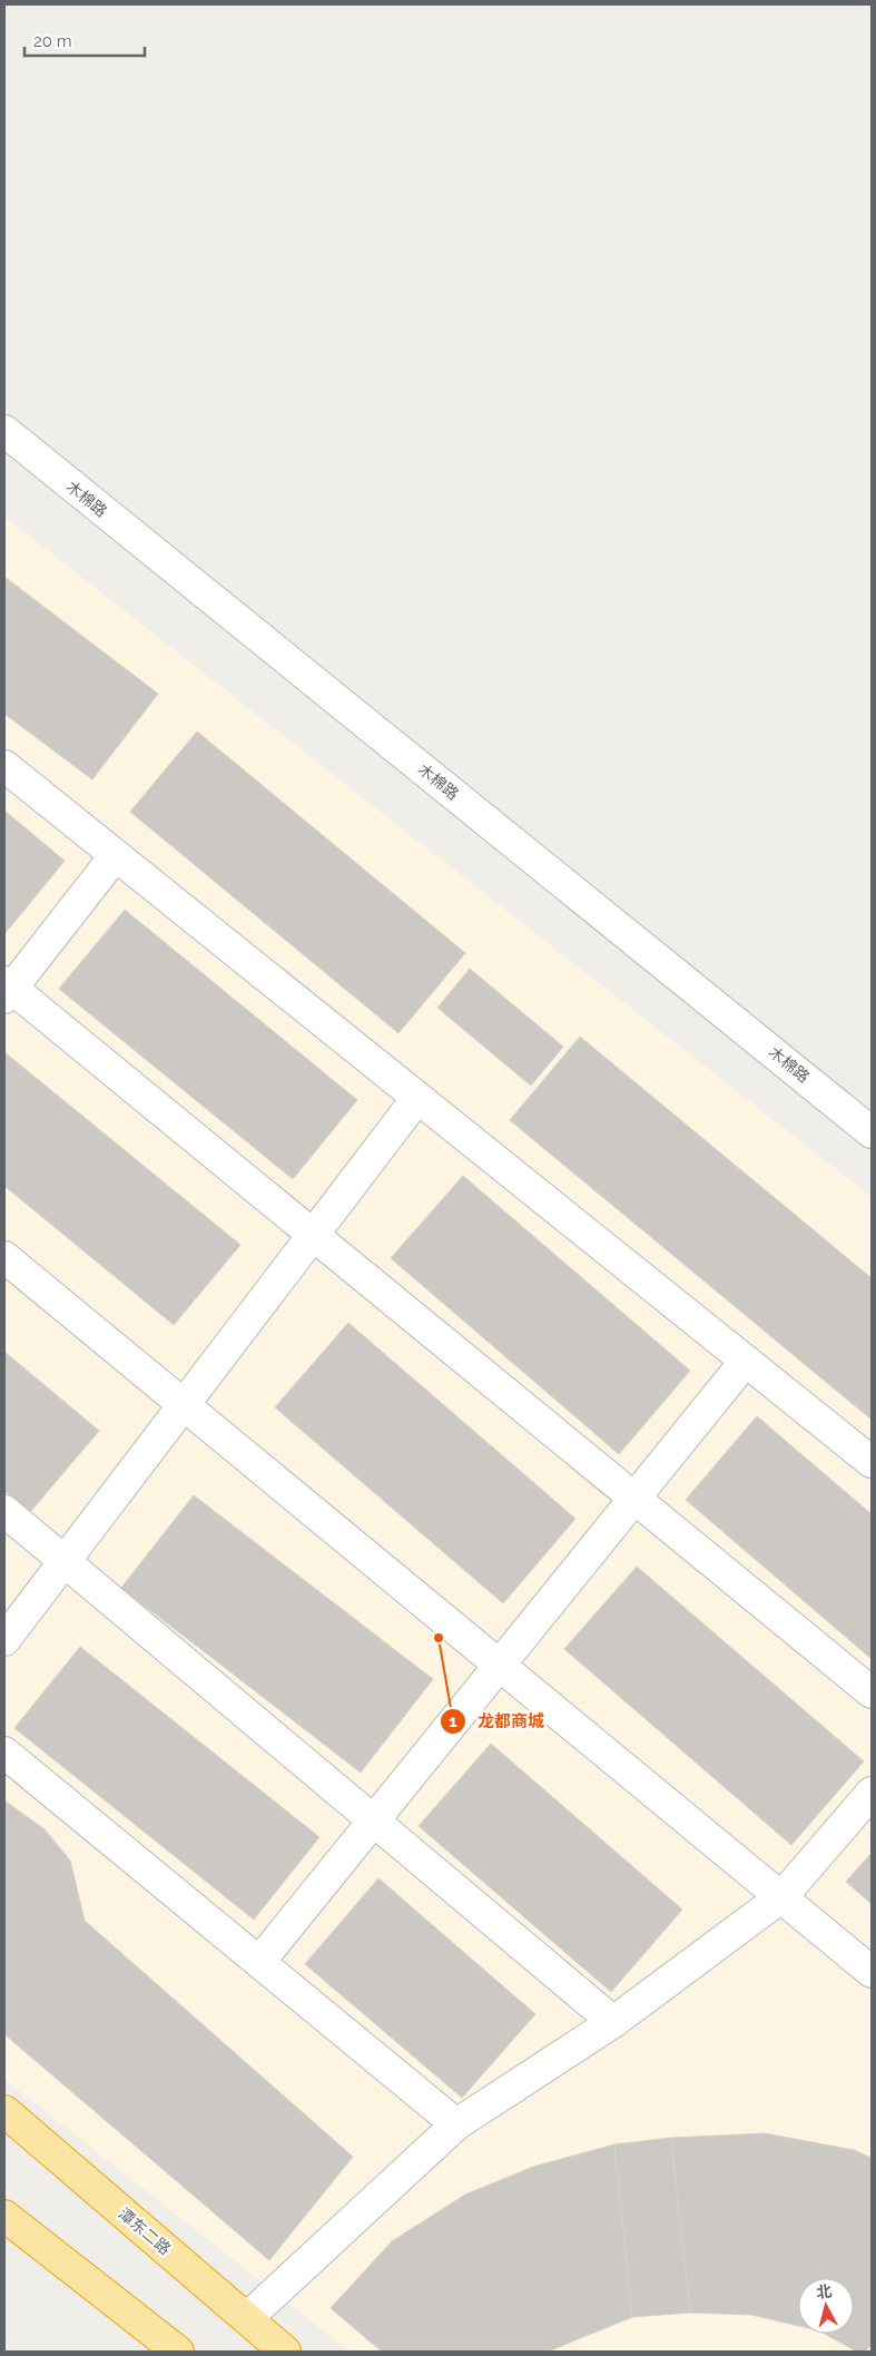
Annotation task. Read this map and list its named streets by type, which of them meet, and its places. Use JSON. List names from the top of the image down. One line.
{"streets":{"highway":["潭东二路"],"street":["木棉路"]},"places":["龙都商城"],"scale_bar":"20 m","north":"top"}
